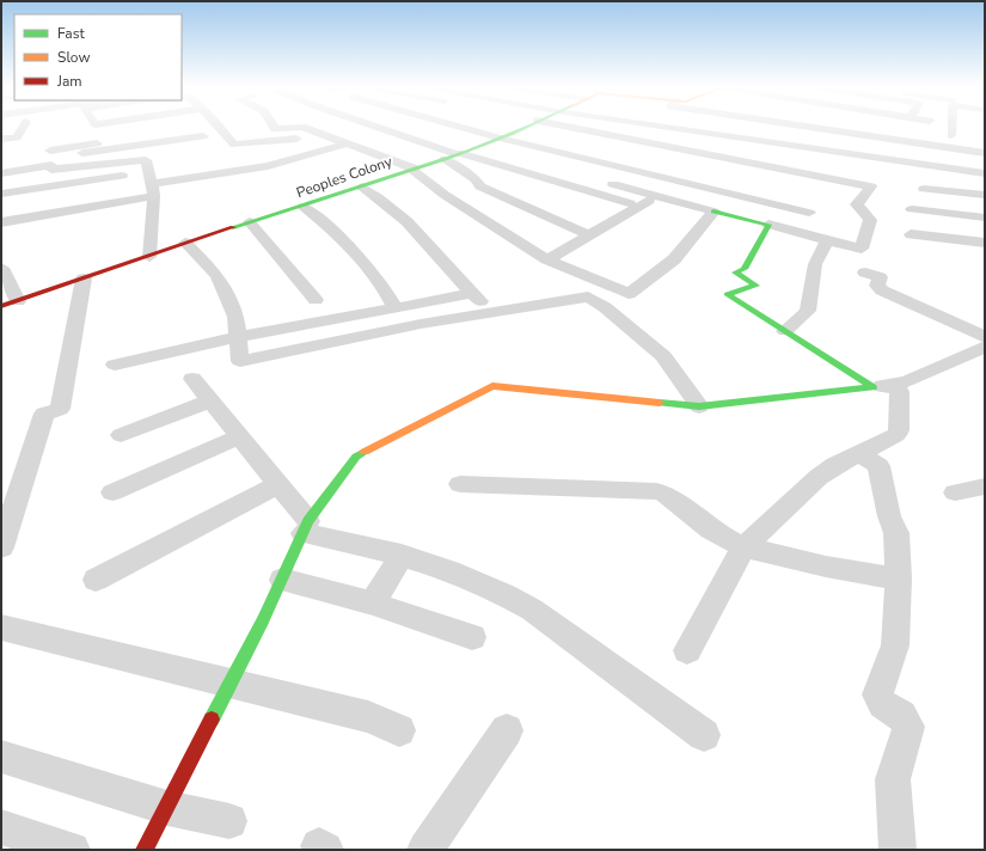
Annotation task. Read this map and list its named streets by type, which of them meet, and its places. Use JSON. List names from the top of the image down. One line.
{"streets":{"street":["Peoples Colony"]},"legend":["Fast","Slow","Jam"]}
